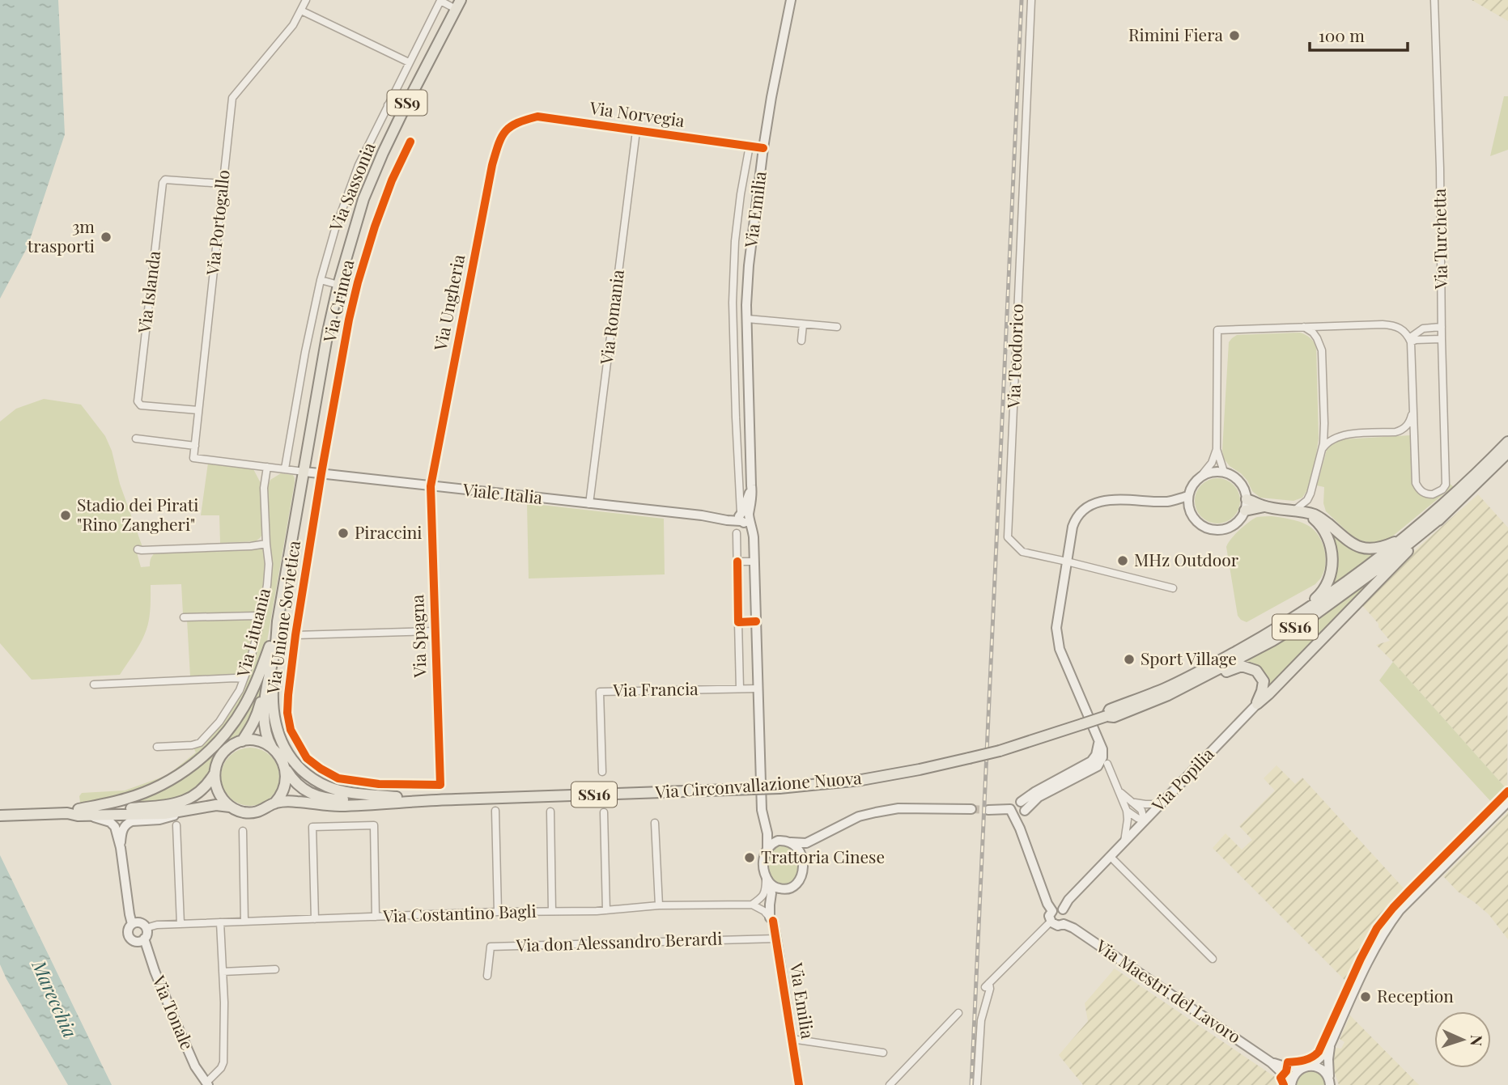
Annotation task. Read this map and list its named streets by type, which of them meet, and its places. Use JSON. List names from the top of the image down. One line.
{"streets":{"main road":["SS9","Via Emilia","Viale Italia","SS16","Via Popilia","Via Circonvallazione Nuova","Via Maestri del Lavoro","Via Tonale"],"street":["Via Norvegia","Via Sassonia","Via Portogallo","Via Turchetta","Via Islanda","Via Crimea","Via Ungheria","Via Romania","Via Teodorico","Via Unione Sovietica","Via Lituania","Via Spagna","Via Francia","Via Costantino Bagli","Via don Alessandro Berardi"]},"crossings":[["SS9","Via Sassonia"],["SS9","Viale Italia"],["SS9","SS16"],["SS9","Via Circonvallazione Nuova"],["Via Norvegia","Via Emilia"],["Via Norvegia","Via Ungheria"],["Via Norvegia","Via Romania"],["Via Emilia","Viale Italia"],["Via Emilia","Via Francia"],["Via Emilia","Via don Alessandro Berardi"],["Via Portogallo","Via Islanda"],["Via Portogallo","Via Lituania"],["Via Crimea","Viale Italia"],["Via Crimea","Via Unione Sovietica"],["Via Ungheria","Viale Italia"],["Via Ungheria","Via Spagna"],["Via Romania","Viale Italia"],["Viale Italia","Via Unione Sovietica"],["Viale Italia","Via Spagna"],["Via Unione Sovietica","Via Spagna"],["SS16","Via Circonvallazione Nuova"],["Via Popilia","Via Maestri del Lavoro"],["Via Costantino Bagli","Via Tonale"]],"water":["Marecchia"],"places":["Rimini Fiera","3m trasporti","Stadio dei Pirati \"Rino Zangheri\"","Piraccini","MHz Outdoor","Sport Village","Trattoria Cinese","Reception"],"scale_bar":"100 m","north":"right"}
